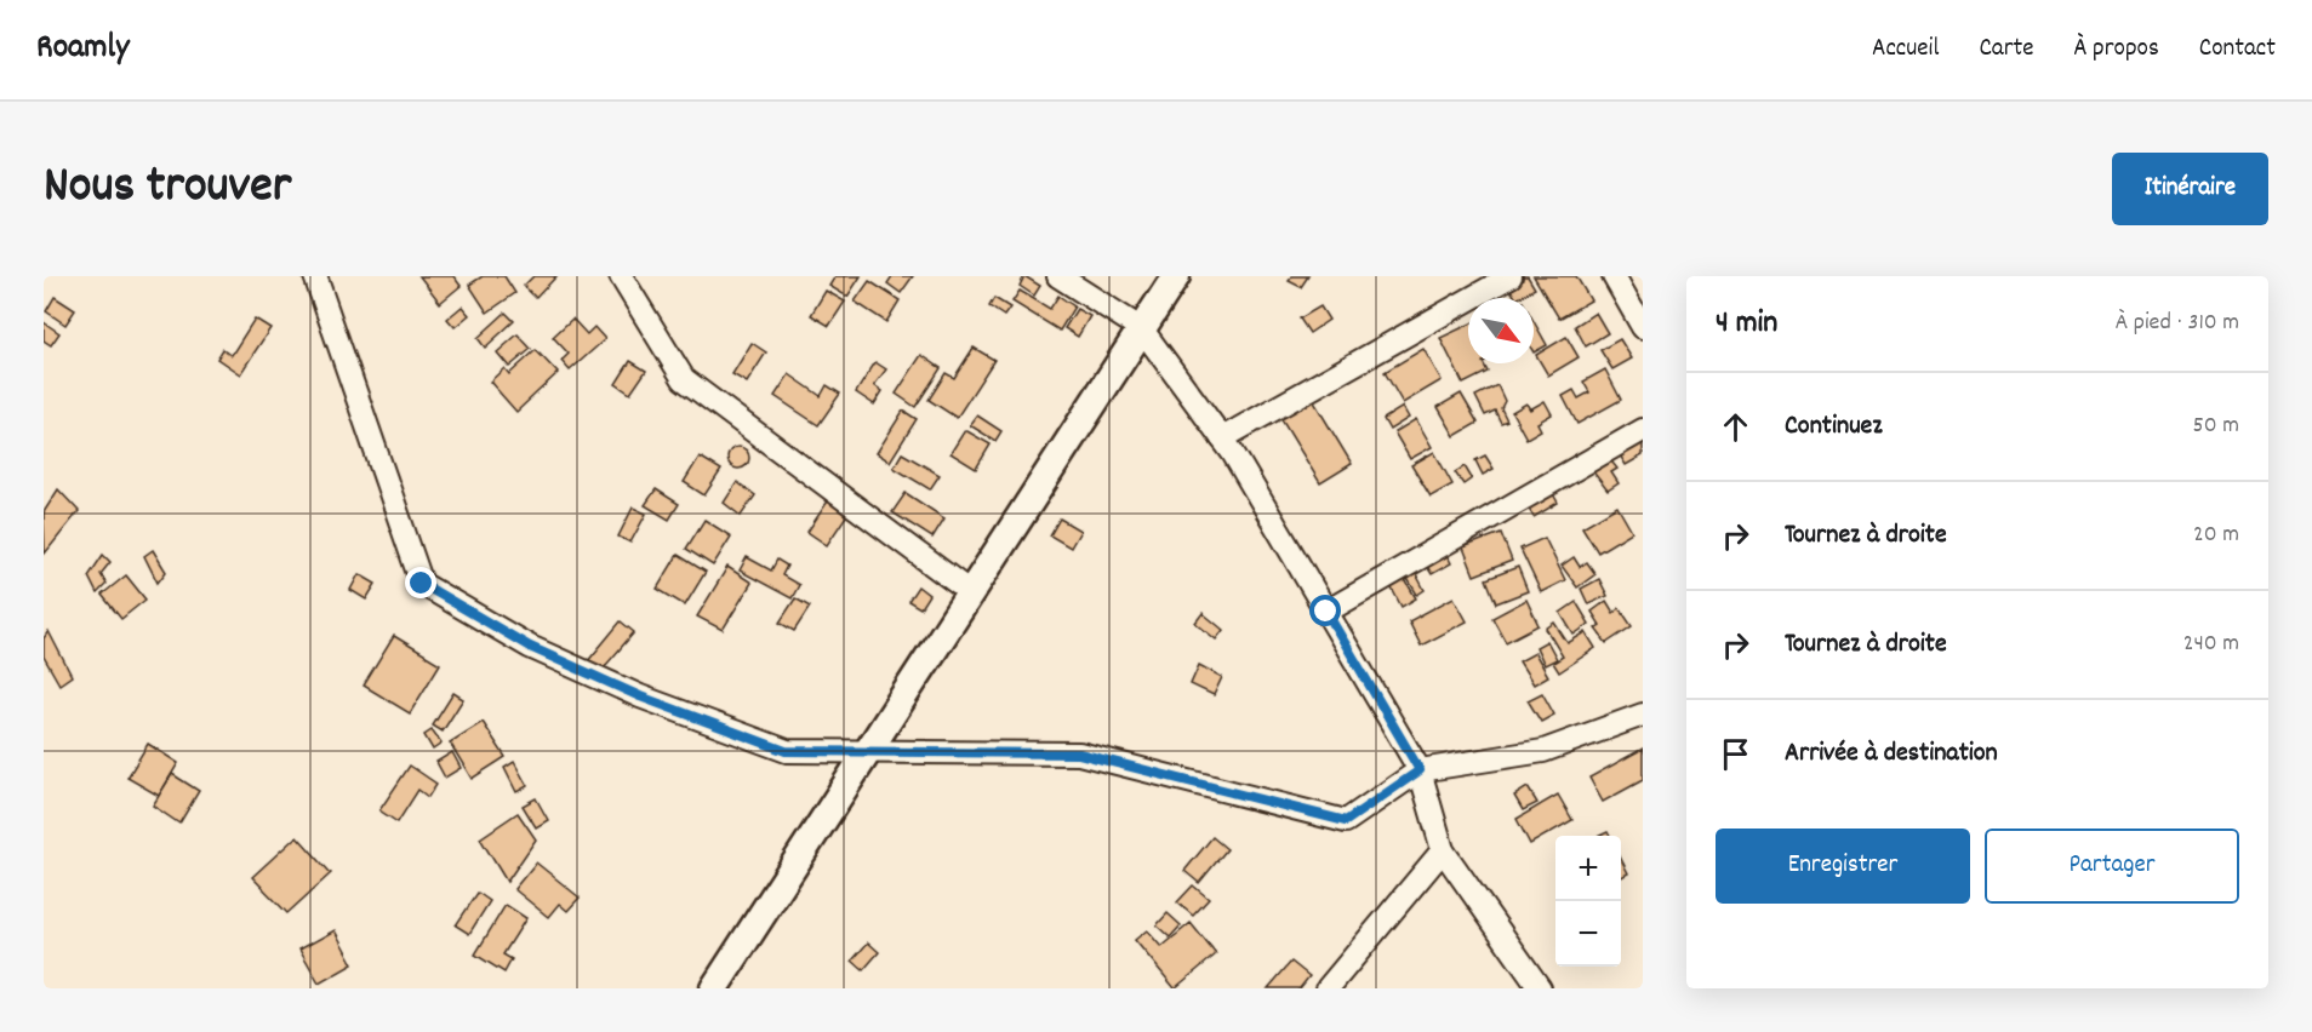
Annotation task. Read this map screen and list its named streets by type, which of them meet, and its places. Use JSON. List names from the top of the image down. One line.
{"north":"bottom right","page":{"header":"Roamly","nav":["Accueil","Carte","À propos","Contact"],"title":"Nous trouver","buttons":["Itinéraire",["Enregistrer","Partager"]],"heading":["4 min","À pied · 310 m"],"list":[["Continuez","50 m"],["Tournez à droite","20 m"],["Tournez à droite","240 m"],"Arrivée à destination"],"map_buttons":["+","−"]}}
